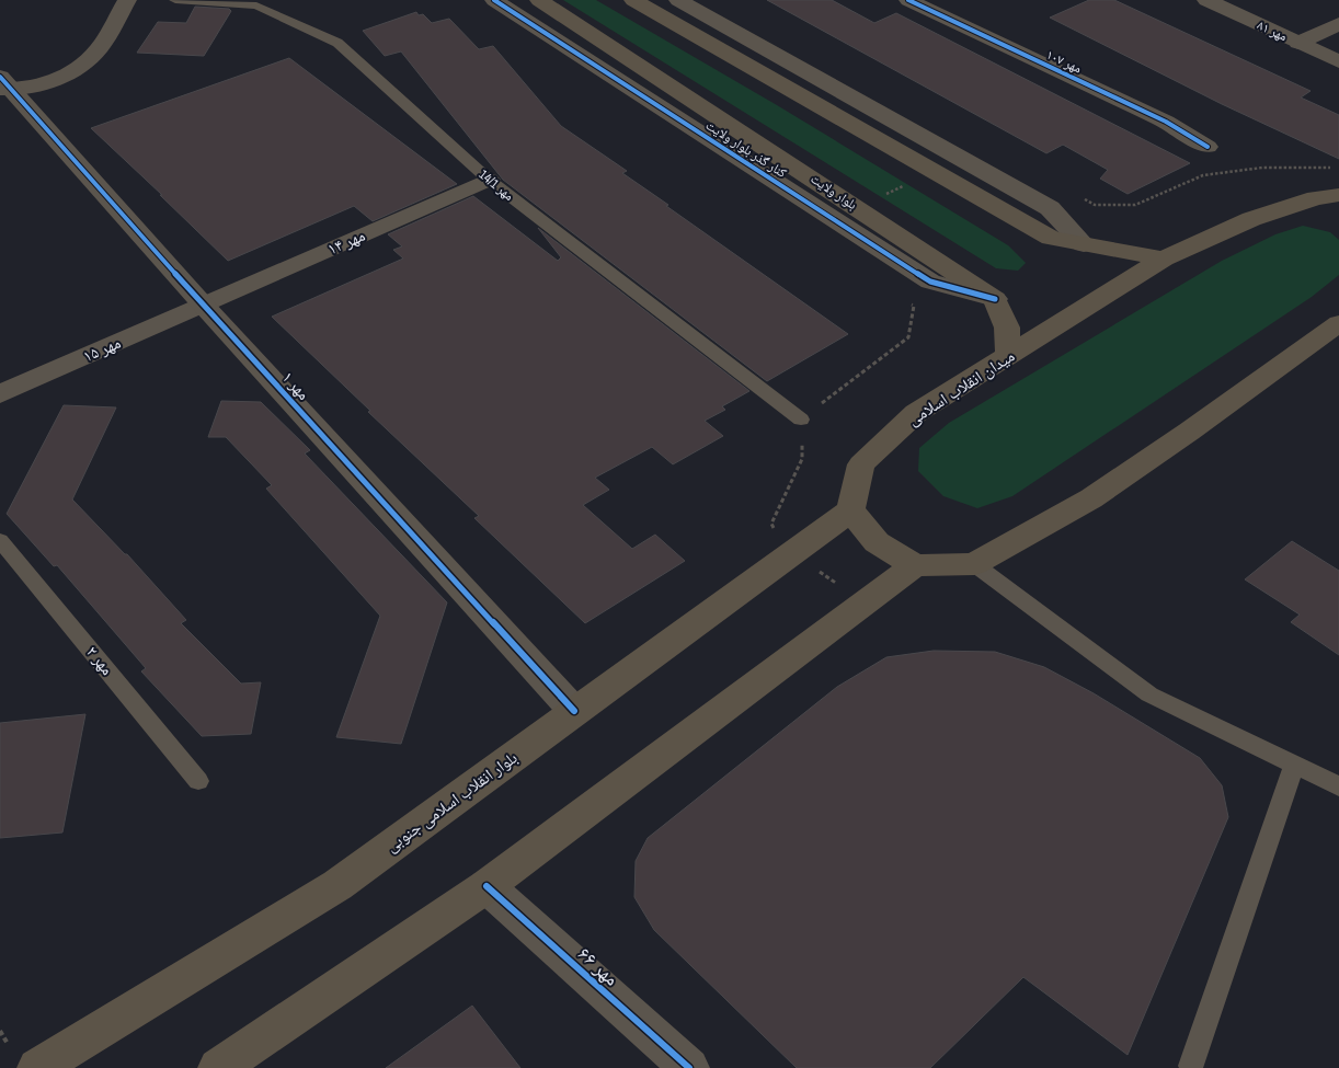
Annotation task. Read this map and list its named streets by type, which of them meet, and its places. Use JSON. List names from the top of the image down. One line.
{"streets":{"main road":["بلوار ولایت","میدان انقلاب اسلامی","بلوار انقلاب اسلامی جنوبی"],"street":["مهر ۸۱","مهر ۱۰۷","کنار گذر بلوار ولایت","مهر ۱۴","مهر ۱۵","مهر ۱","مهر ۶۶"],"lane":["مهر 14/1","مهر ۲"]},"crossings":[["کنار گذر بلوار ولایت","بلوار ولایت"],["مهر 14/1","مهر ۱۴"],["مهر ۱۴","مهر ۱۵"],["مهر ۱۴","مهر ۱"],["مهر ۱۵","مهر ۱"],["مهر ۱","بلوار انقلاب اسلامی جنوبی"],["میدان انقلاب اسلامی","بلوار انقلاب اسلامی جنوبی"]]}
